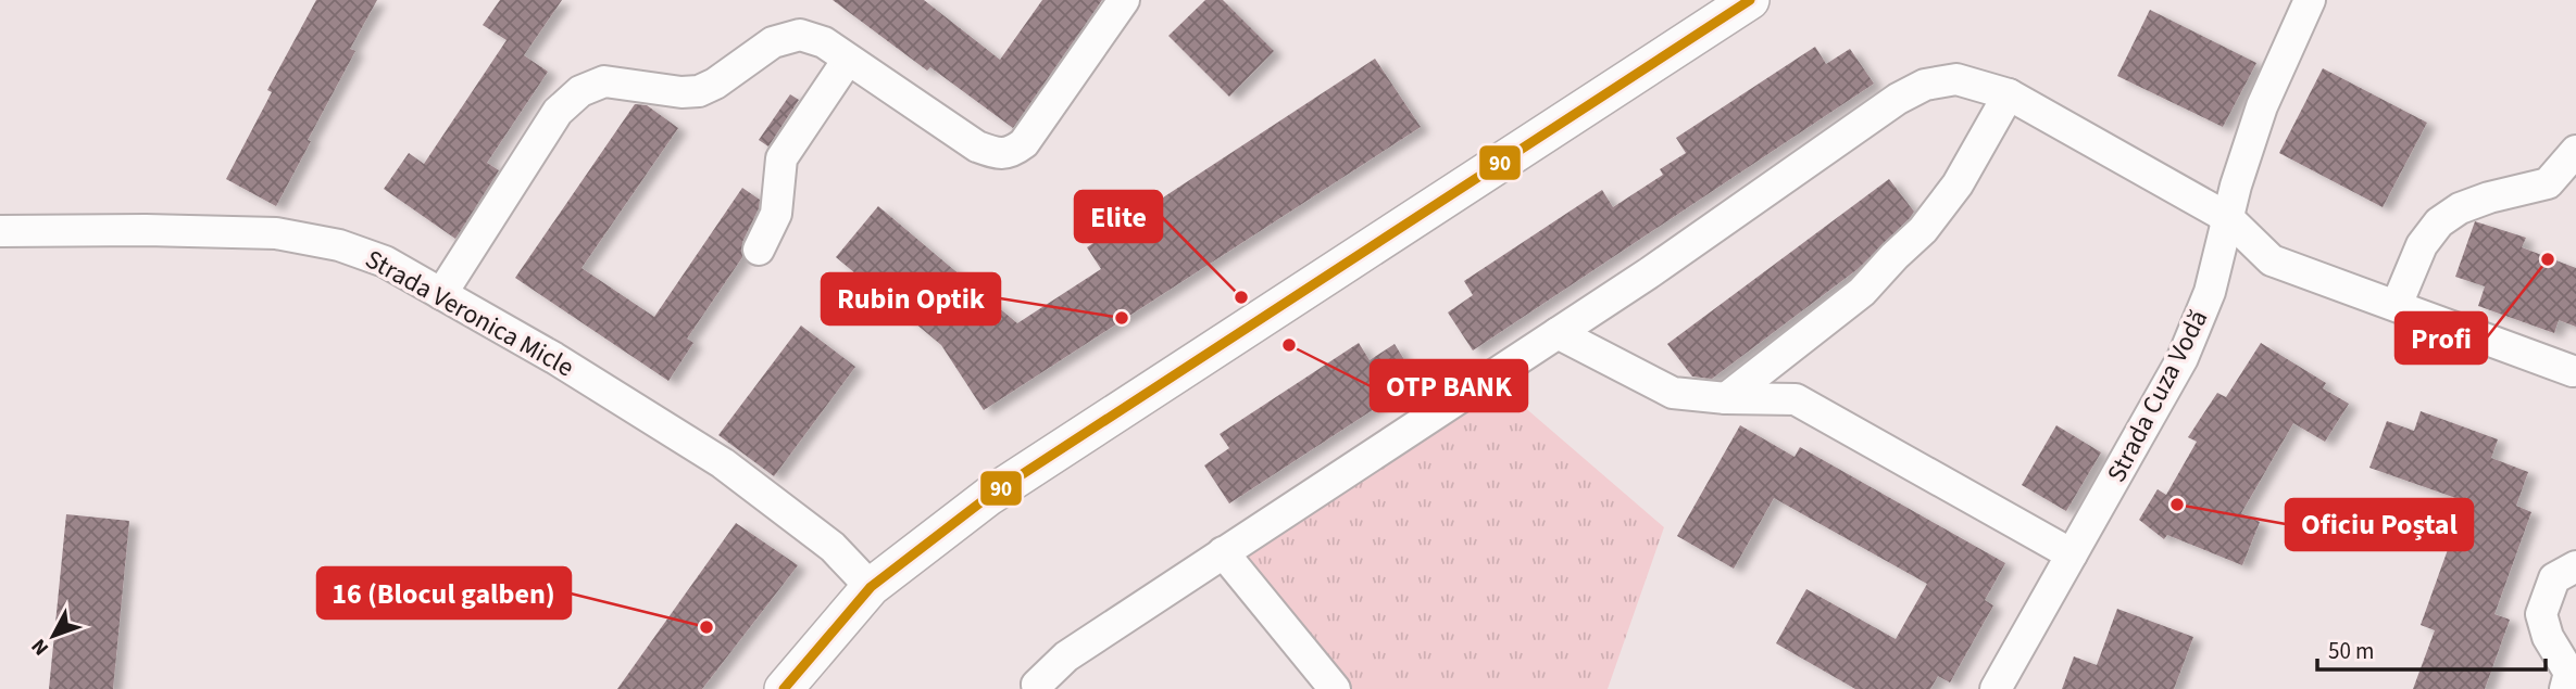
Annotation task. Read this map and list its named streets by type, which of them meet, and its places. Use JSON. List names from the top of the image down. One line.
{"streets":{"street":["Strada Veronica Micle","Strada Cuza Vodă"]},"places":["Profi","Elite","Rubin Optik","OTP BANK","Oficiu Poștal","16 (Blocul galben)"],"lines":["transit line 90"],"scale_bar":"50 m","north":"bottom left"}
